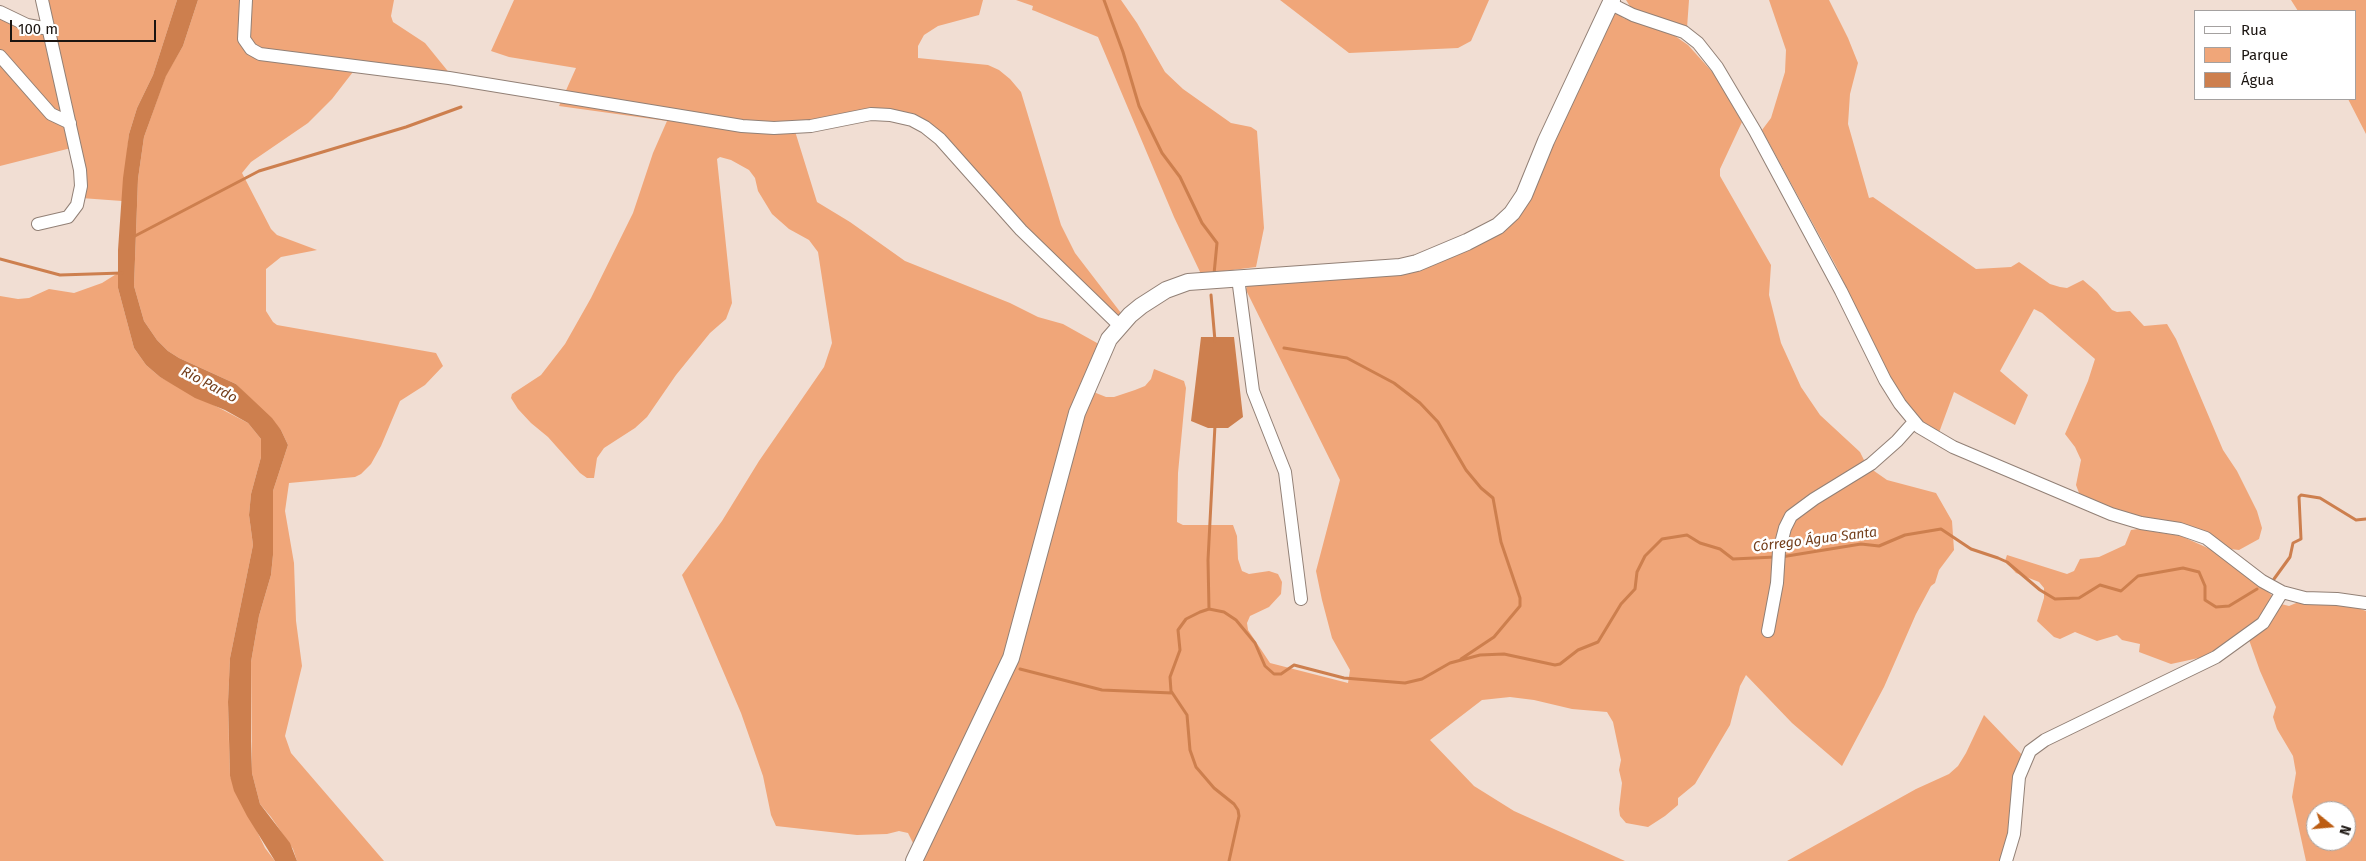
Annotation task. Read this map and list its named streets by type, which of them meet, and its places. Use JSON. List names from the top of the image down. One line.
{"water":["Rio Pardo","Córrego Água Santa"],"legend":["Rua","Parque","Água"],"scale_bar":"100 m","north":"right"}
